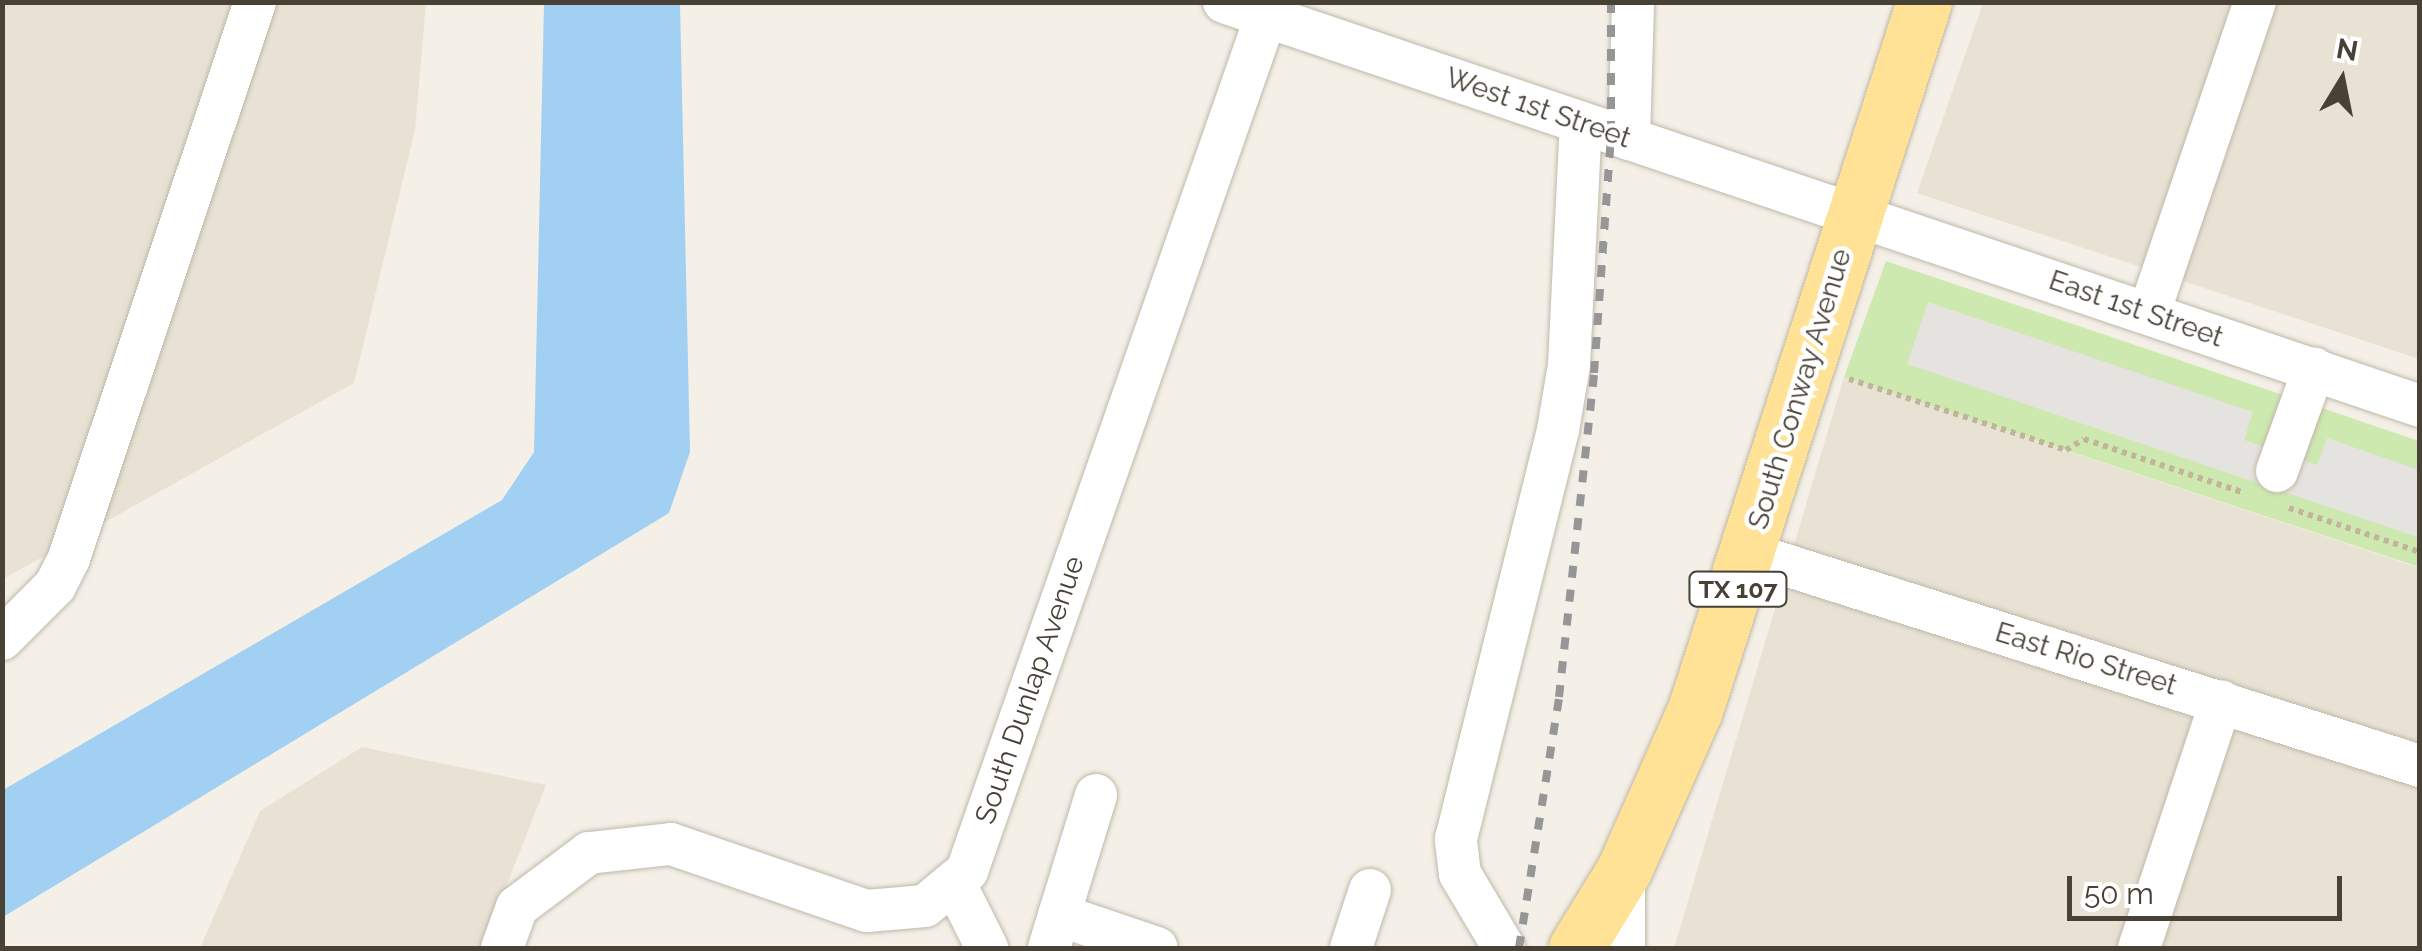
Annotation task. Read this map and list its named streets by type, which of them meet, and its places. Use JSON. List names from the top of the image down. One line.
{"streets":{"main road":["South Conway Avenue","TX 107"],"street":["West 1st Street","East 1st Street","East Rio Street","South Dunlap Avenue"]},"crossings":[["West 1st Street","East 1st Street"],["West 1st Street","South Conway Avenue"],["West 1st Street","TX 107"],["West 1st Street","South Dunlap Avenue"],["East 1st Street","South Conway Avenue"],["East 1st Street","TX 107"],["South Conway Avenue","TX 107"],["South Conway Avenue","East Rio Street"]],"scale_bar":"50 m","north":"top"}
